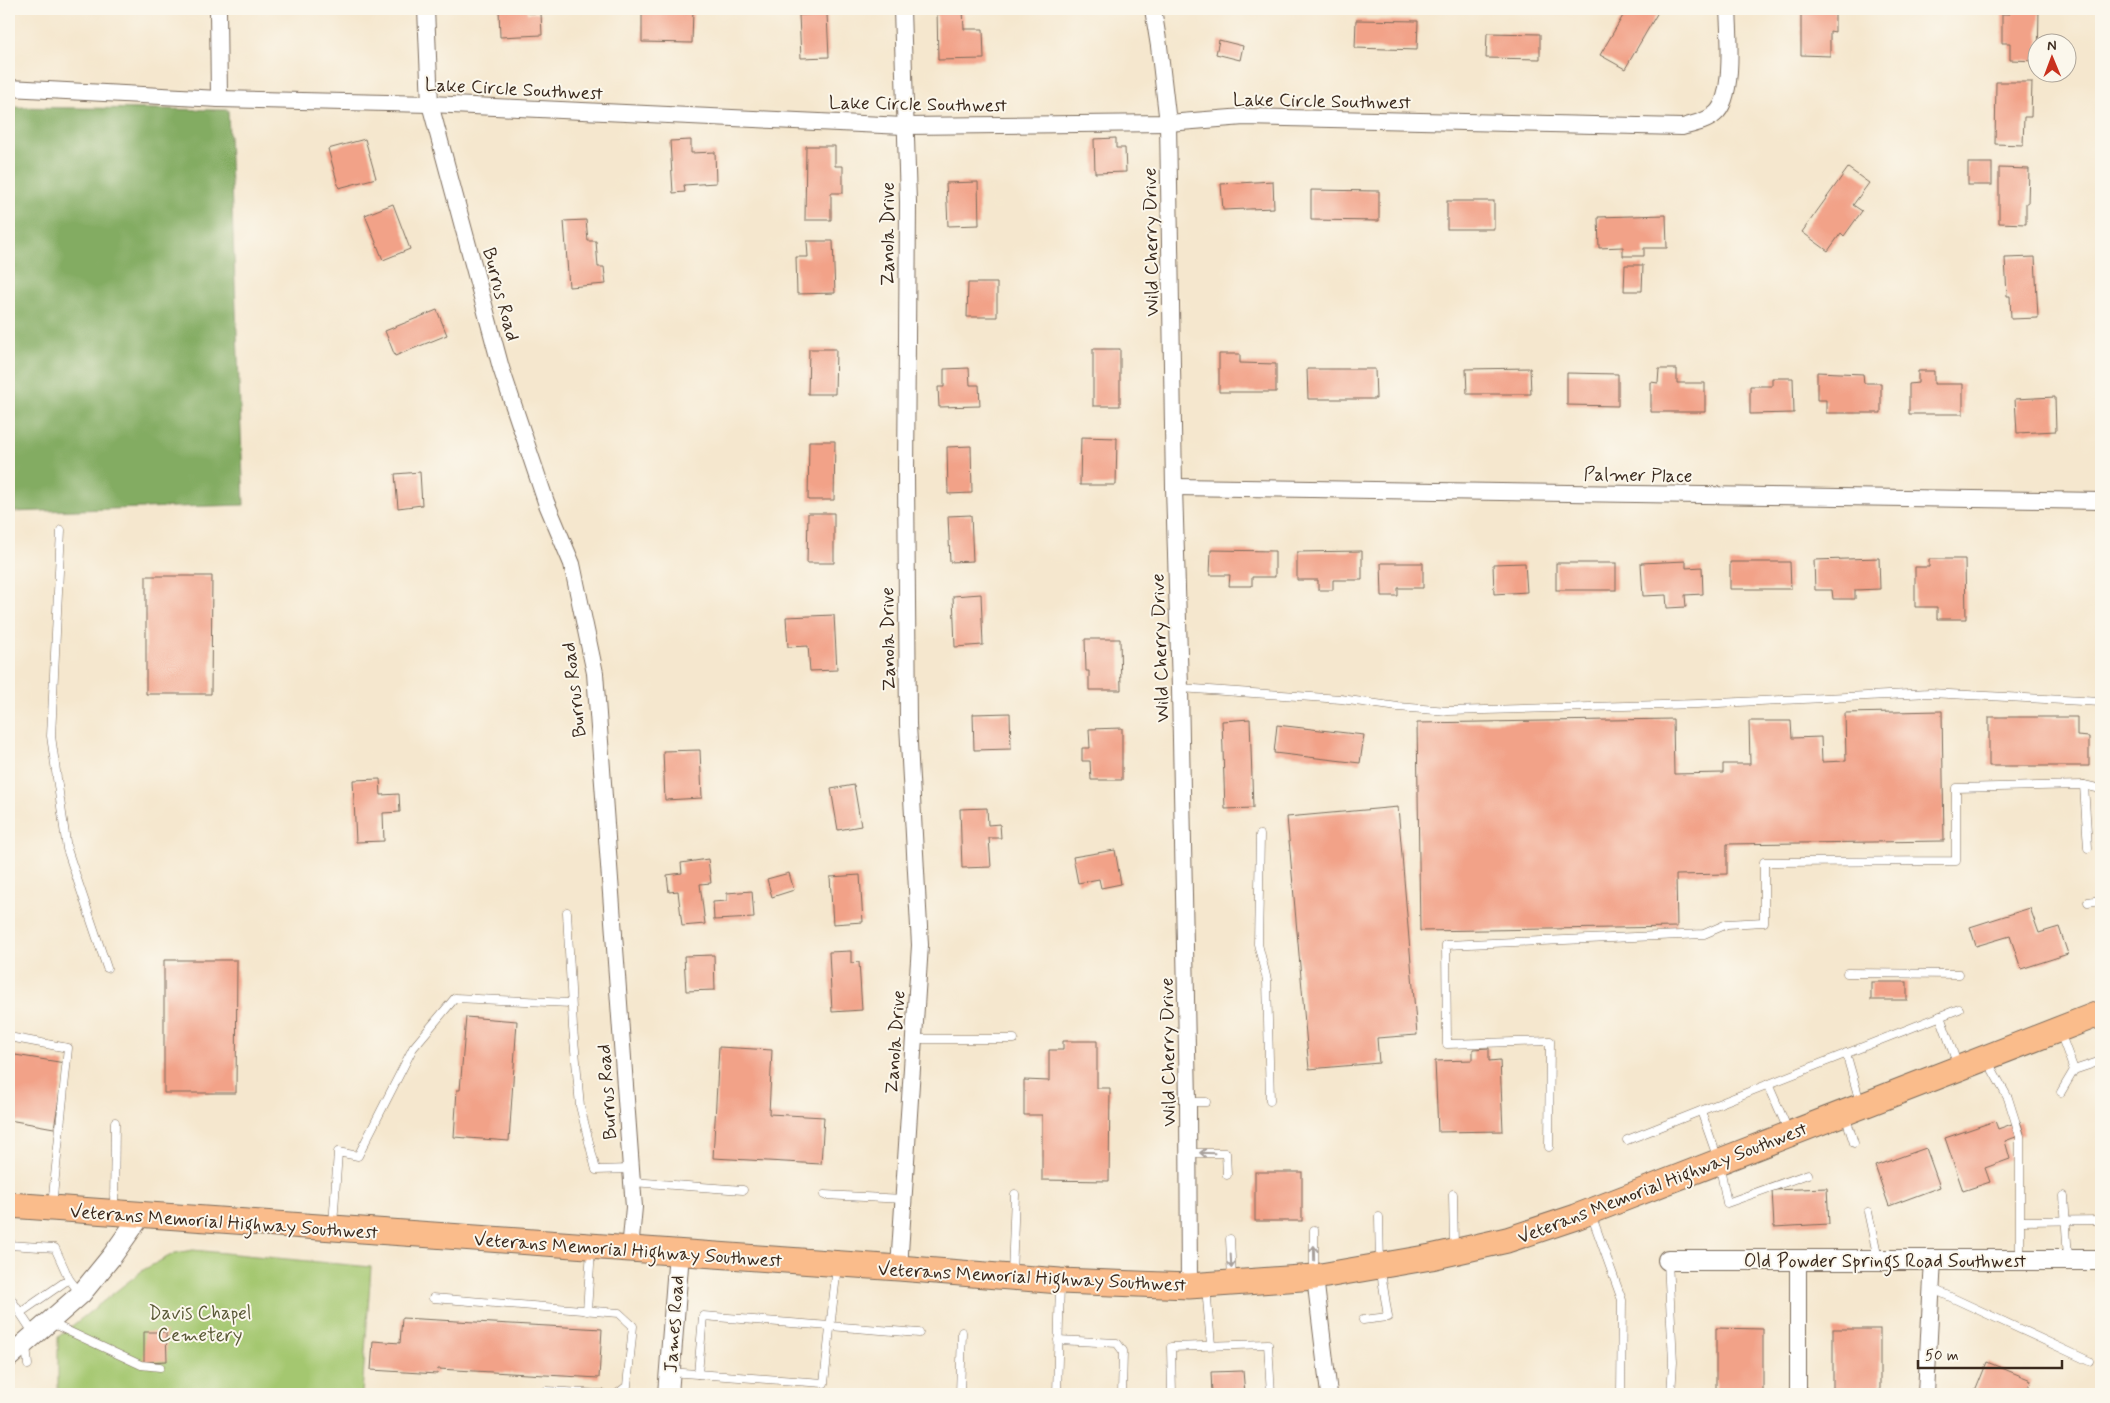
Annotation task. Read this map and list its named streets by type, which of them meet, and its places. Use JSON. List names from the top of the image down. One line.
{"streets":{"main road":["Veterans Memorial Highway Southwest"],"street":["Lake Circle Southwest","Zanola Drive","Wild Cherry Drive","Burrus Road","Palmer Place","Old Powder Springs Road Southwest","James Road"]},"crossings":[["Lake Circle Southwest","Zanola Drive"],["Lake Circle Southwest","Wild Cherry Drive"],["Lake Circle Southwest","Burrus Road"],["Zanola Drive","Veterans Memorial Highway Southwest"],["Wild Cherry Drive","Palmer Place"],["Wild Cherry Drive","Veterans Memorial Highway Southwest"],["Burrus Road","Veterans Memorial Highway Southwest"],["Veterans Memorial Highway Southwest","James Road"]],"parks":["Davis Chapel Cemetery"],"scale_bar":"50 m","north":"top"}
